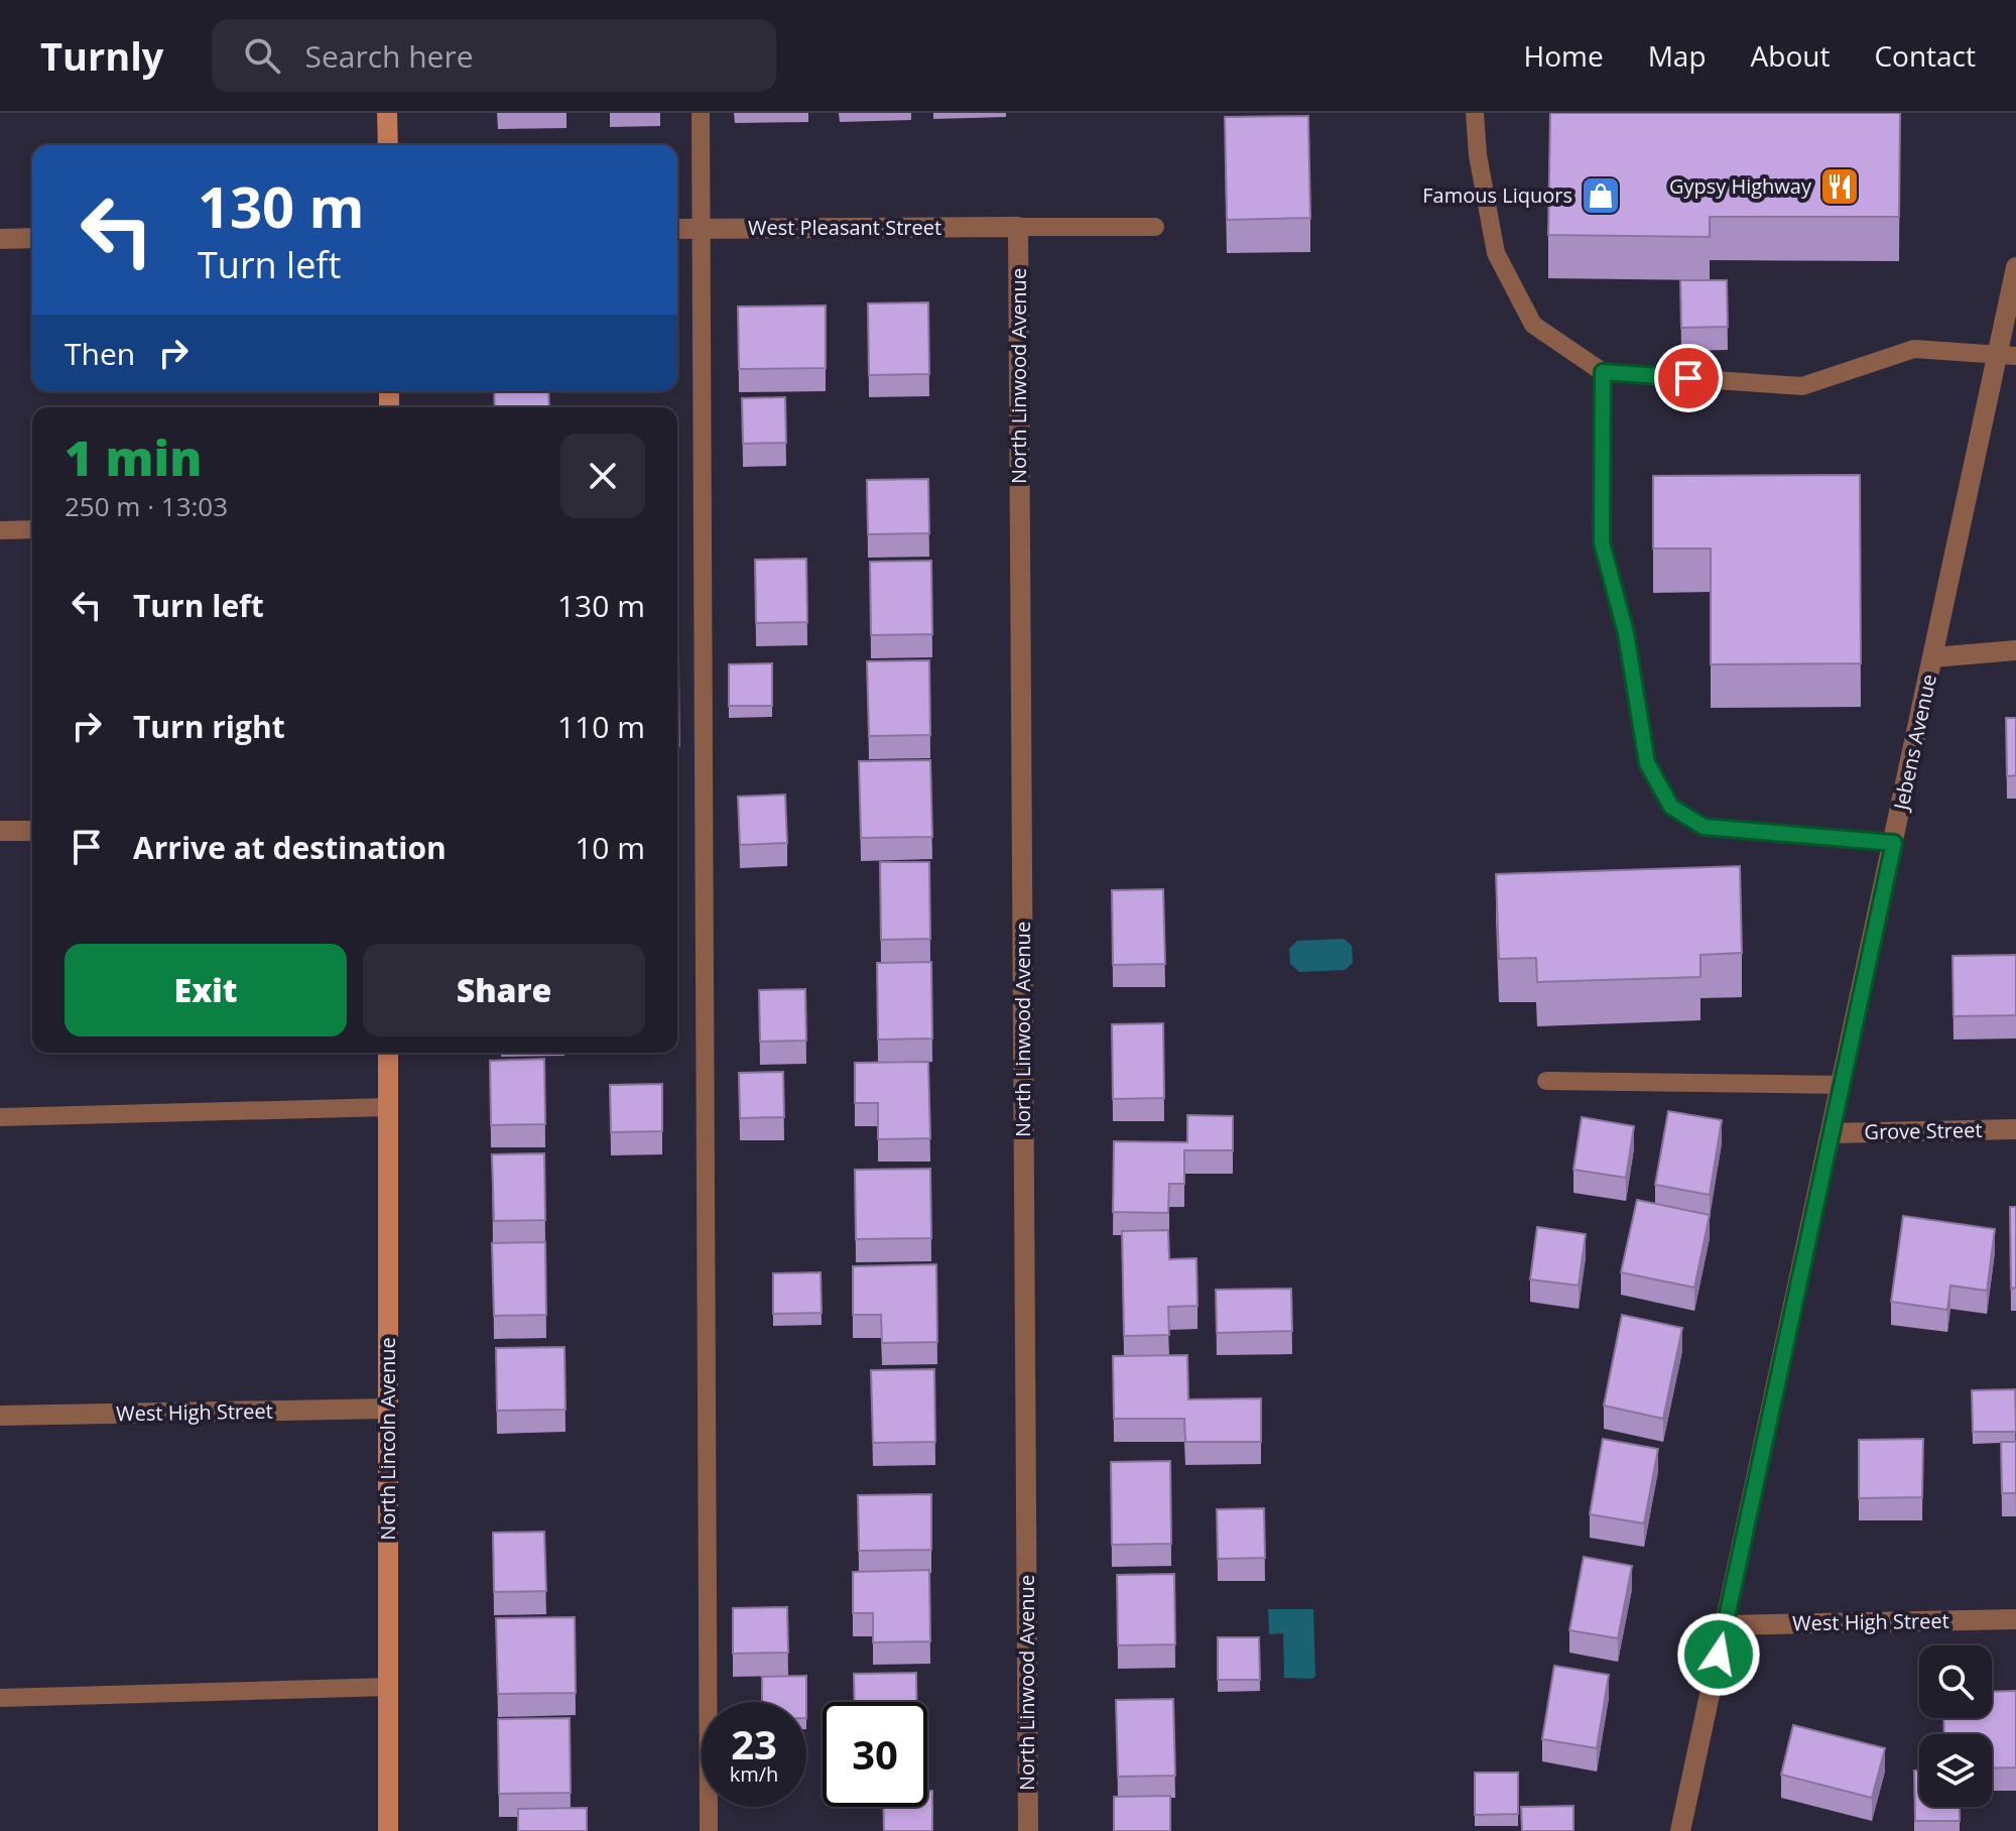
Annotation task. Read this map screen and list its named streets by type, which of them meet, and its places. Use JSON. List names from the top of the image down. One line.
{"streets":{"street":["West Pleasant Street","North Linwood Avenue","Jebens Avenue","Grove Street","West High Street","North Lincoln Avenue"]},"crossings":[["West Pleasant Street","North Linwood Avenue"],["Jebens Avenue","Grove Street"],["Jebens Avenue","West High Street"],["West High Street","North Lincoln Avenue"]],"places":{"restaurant":["Gypsy Highway"],"shop":["Famous Liquors"]},"page":{"header":"Turnly","search":"Search here","nav":["Home","Map","About","Contact"],"turn":["130 m","Turn left"],"then":"Then","heading":["1 min","250 m · 13:03"],"list":[{"name":"Turn left","value":"130 m"},{"name":"Turn right","value":"110 m"},{"name":"Arrive at destination","value":"10 m"}],"buttons":["Exit","Share"],"speed":"23 km/h","limit":"30"}}
